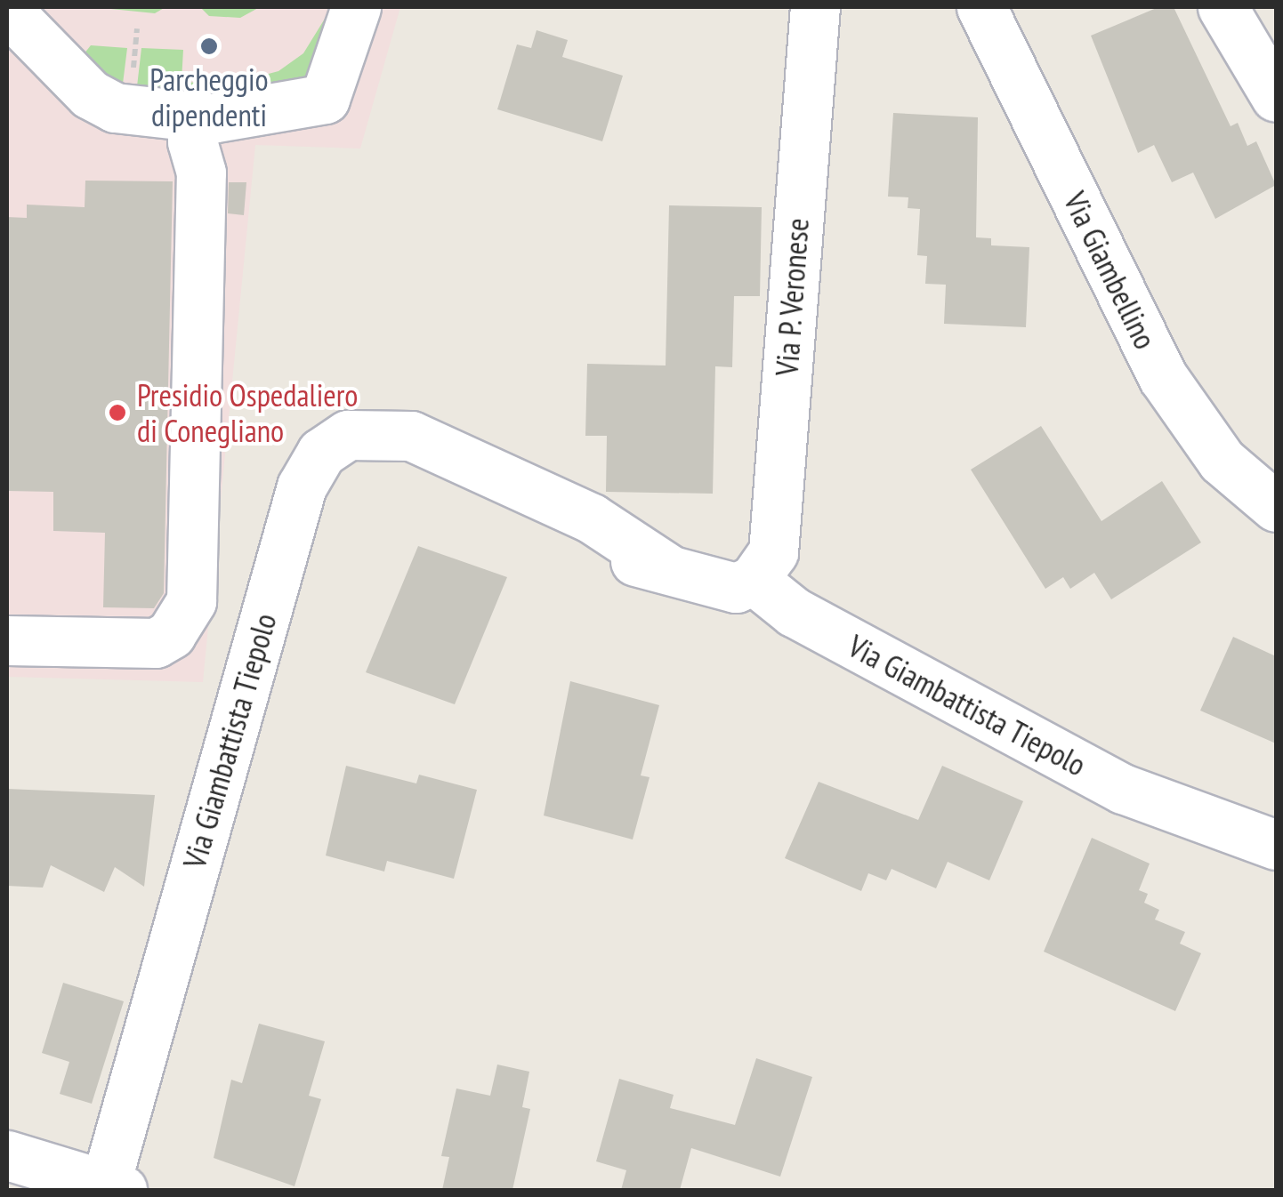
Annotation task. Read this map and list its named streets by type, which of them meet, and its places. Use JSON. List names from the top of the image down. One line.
{"streets":{"street":["Via Giambellino","Via P. Veronese","Via Giambattista Tiepolo"]},"crossings":[["Via P. Veronese","Via Giambattista Tiepolo"]],"places":["Parcheggio dipendenti","Presidio Ospedaliero di Conegliano"]}
